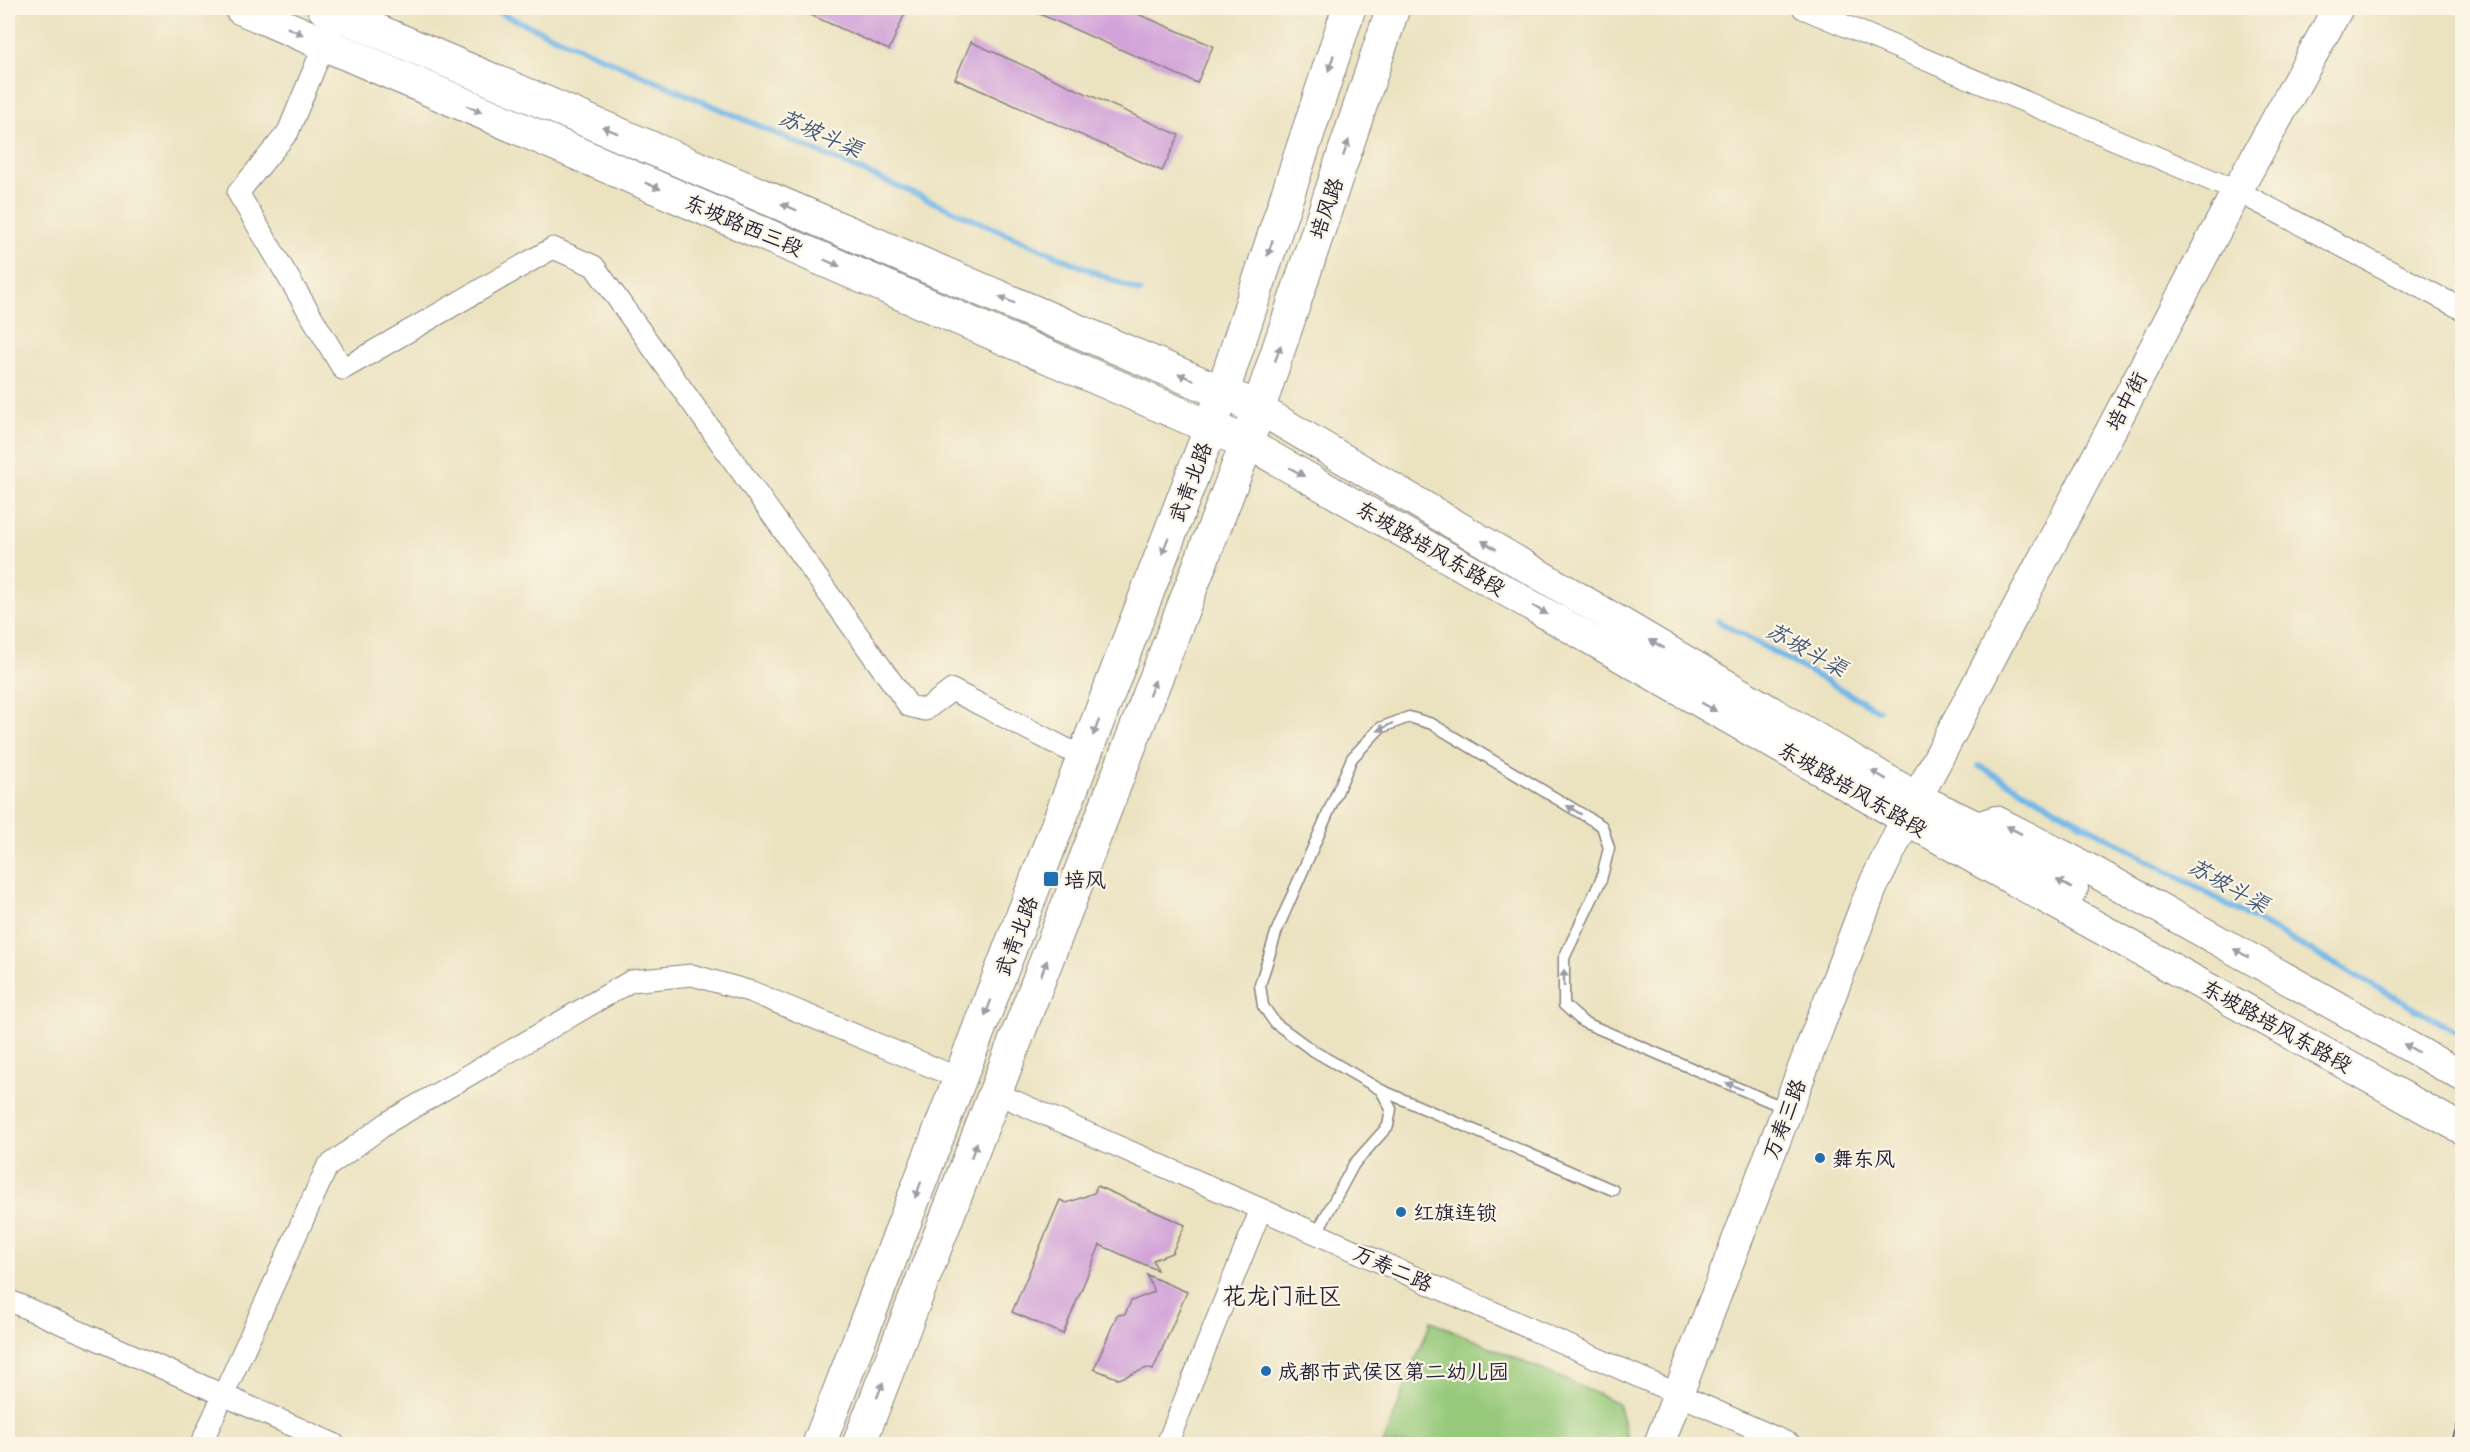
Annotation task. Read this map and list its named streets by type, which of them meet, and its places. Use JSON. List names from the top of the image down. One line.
{"streets":{"main road":["培风路","东坡路西三段","培中街","武青北路","东坡路培风东路段","万寿三路"],"street":["万寿二路"]},"crossings":[["培风路","东坡路西三段"],["培风路","武青北路"],["培风路","东坡路培风东路段"],["东坡路西三段","武青北路"],["东坡路西三段","东坡路培风东路段"],["培中街","东坡路培风东路段"],["培中街","万寿三路"],["武青北路","东坡路培风东路段"],["武青北路","万寿二路"],["东坡路培风东路段","万寿三路"],["万寿三路","万寿二路"]],"districts":["花龙门社区"],"water":["苏坡斗渠"],"places":{"transit":["培风"],"other":["舞东风","红旗连锁","成都市武侯区第二幼儿园"]}}
